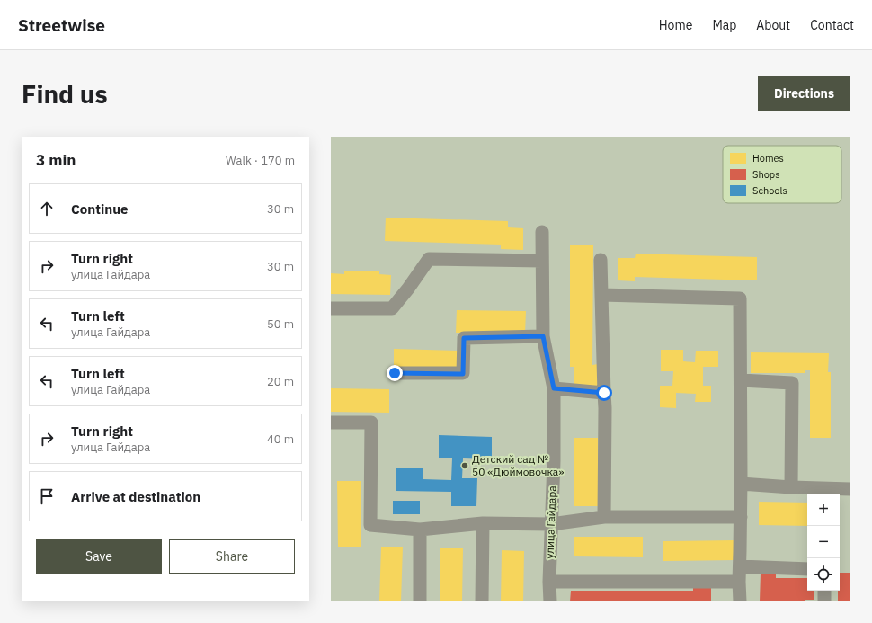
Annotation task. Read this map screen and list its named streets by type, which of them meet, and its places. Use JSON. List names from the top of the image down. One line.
{"streets":{"street":["улица Гайдара"]},"places":["Детский сад № 50 «Дюймовочка»"],"legend":["Homes","Shops","Schools"],"page":{"header":"Streetwise","nav":["Home","Map","About","Contact"],"buttons":["Directions",["Save","Share"]],"title":"Find us","heading":["3 min","Walk · 170 m"],"list":[["Continue","30 m"],["Turn right","улица Гайдара","30 m"],["Turn left","улица Гайдара","50 m"],["Turn left","улица Гайдара","20 m"],["Turn right","улица Гайдара","40 m"],"Arrive at destination"],"map_buttons":["+","−"]}}
